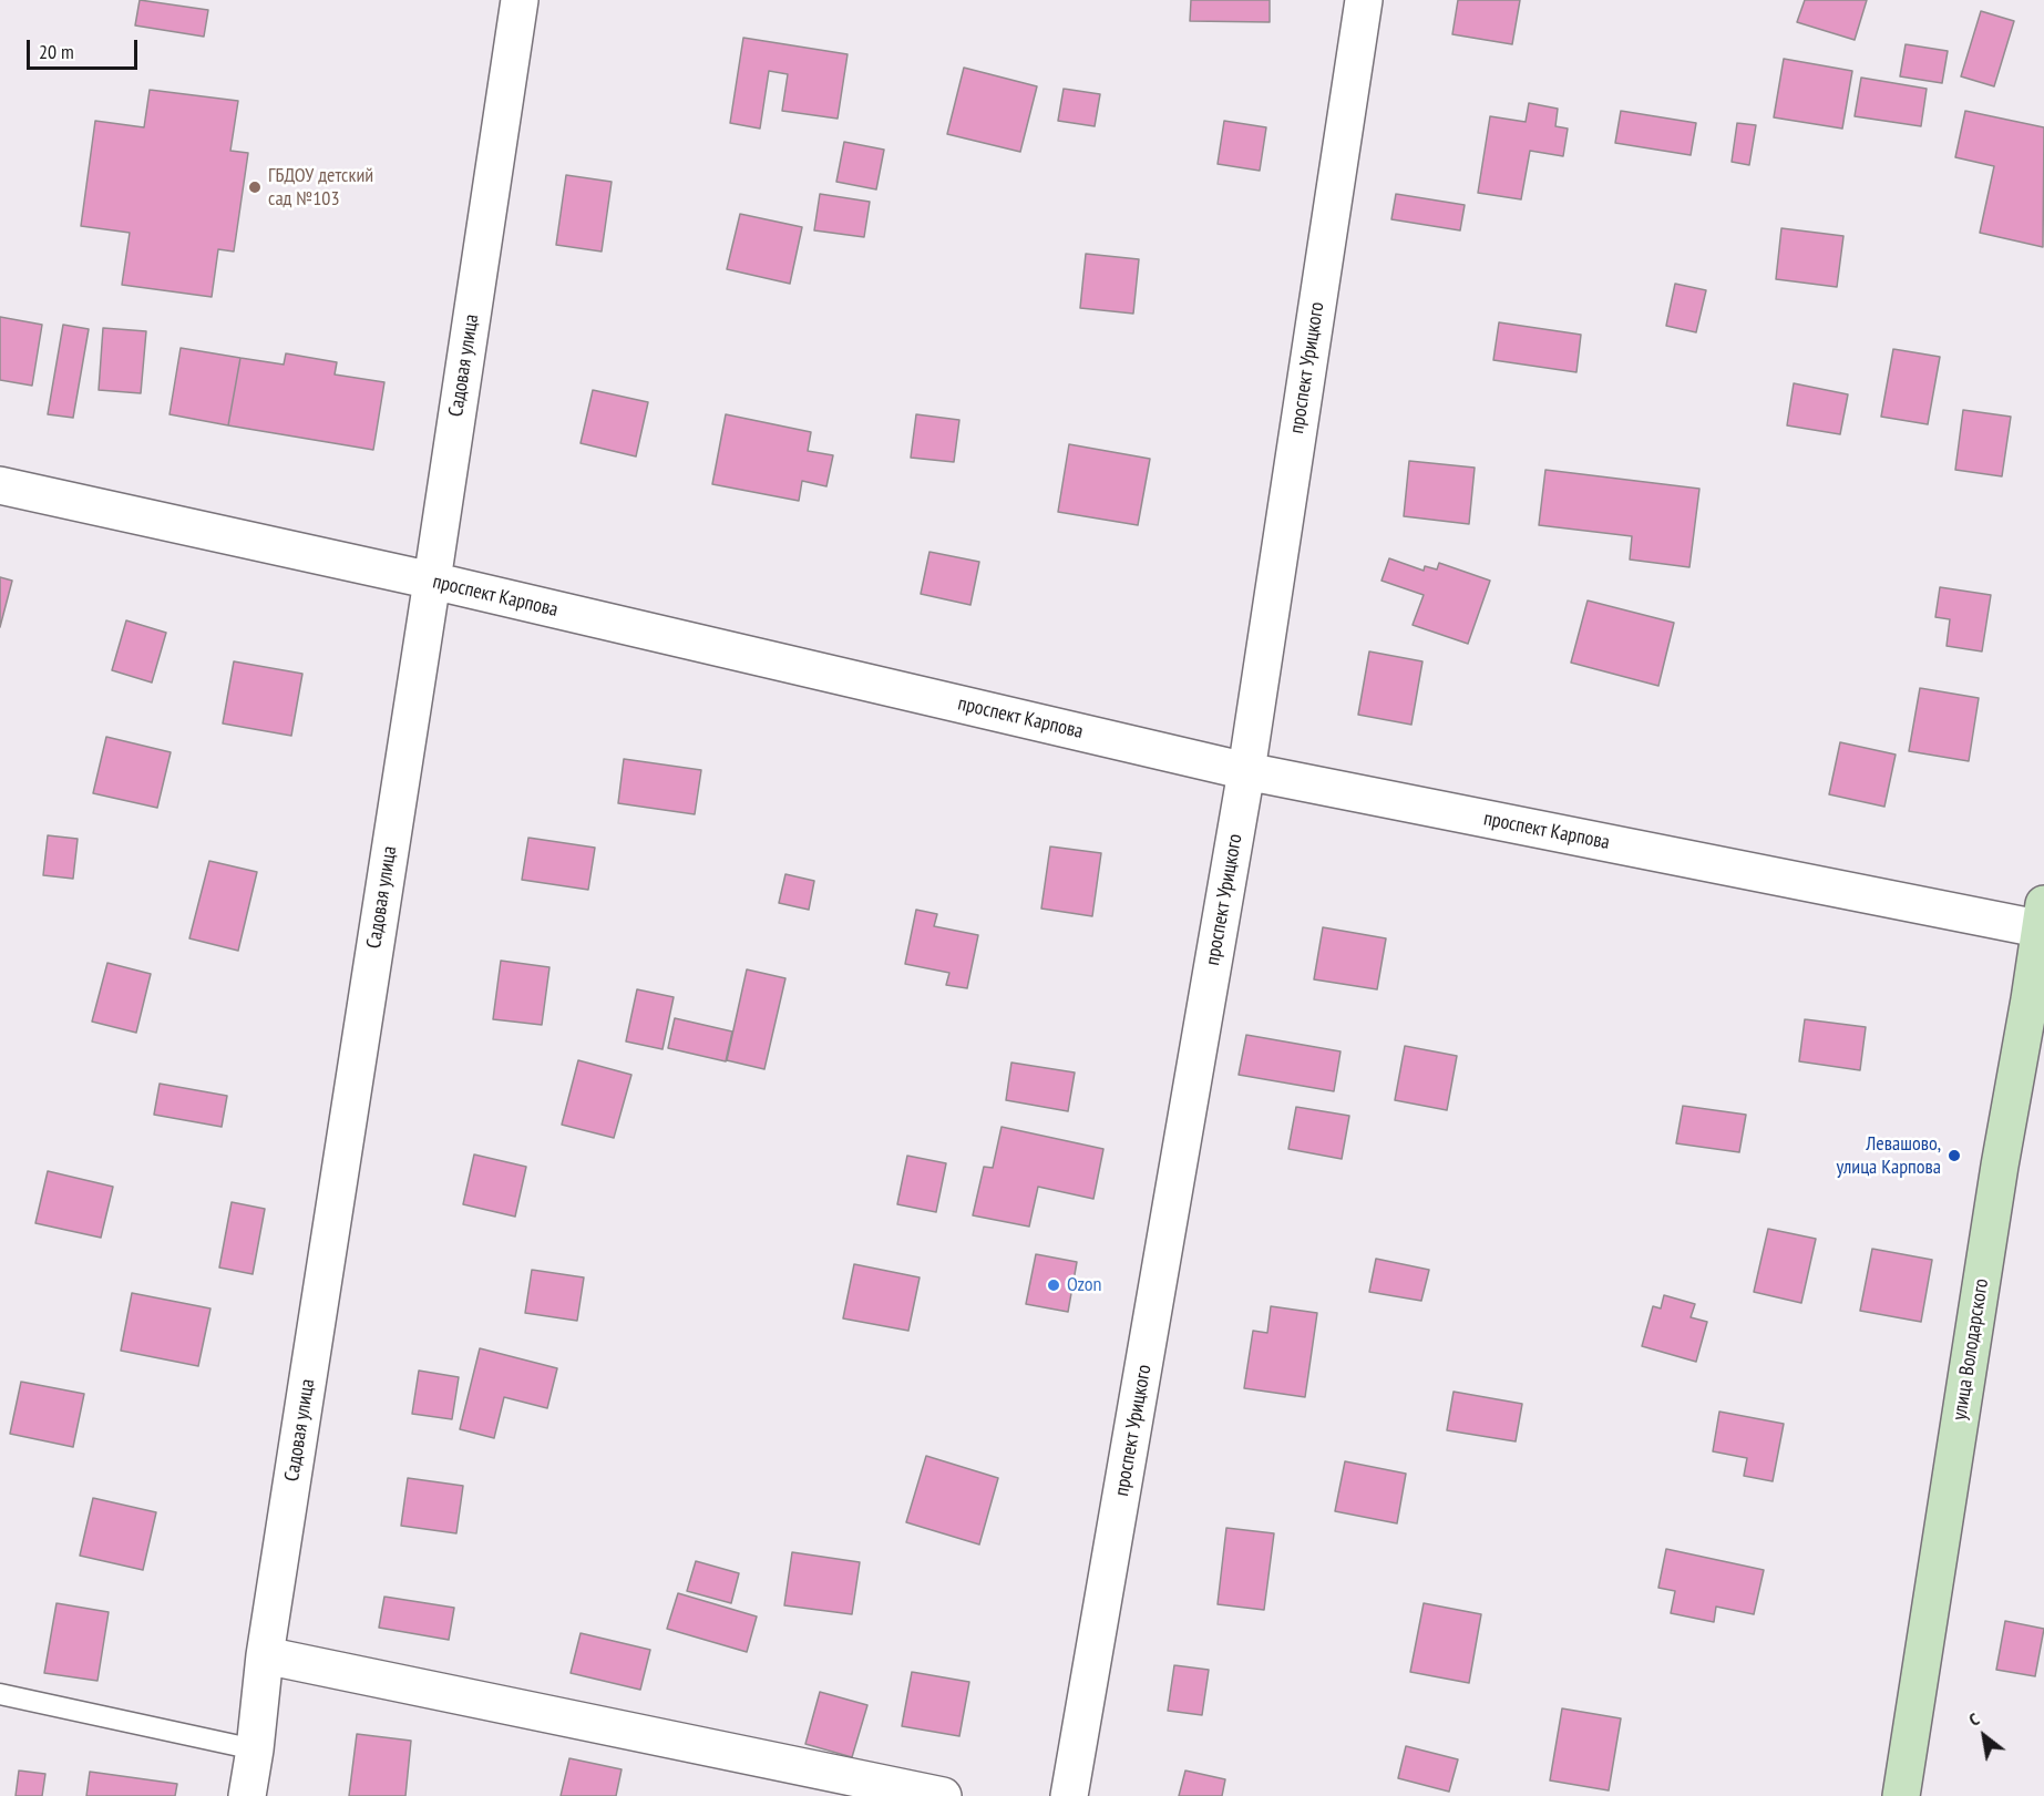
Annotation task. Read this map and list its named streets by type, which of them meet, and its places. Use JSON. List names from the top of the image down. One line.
{"streets":{"street":["Садовая улица","проспект Урицкого","проспект Карпова","улица Володарского"]},"crossings":[["Садовая улица","проспект Карпова"],["проспект Урицкого","проспект Карпова"],["проспект Карпова","улица Володарского"]],"places":["ГБДОУ детский сад №103","Левашово, улица Карпова","Ozon"],"scale_bar":"20 m","north":"top left"}
